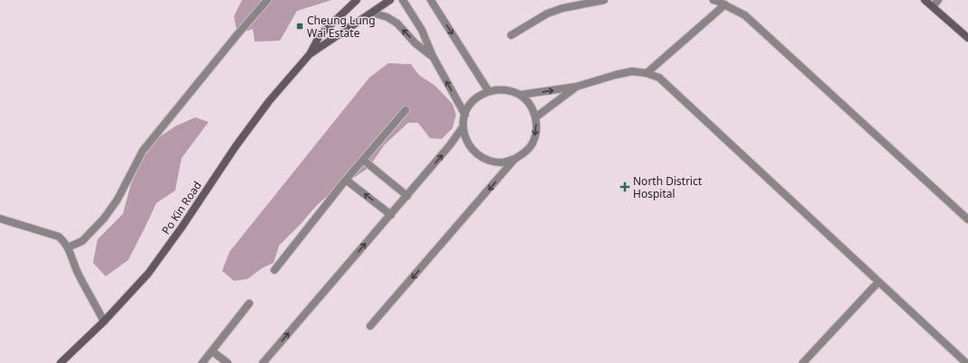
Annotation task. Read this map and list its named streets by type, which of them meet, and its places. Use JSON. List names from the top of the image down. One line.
{"streets":{"street":["Po Kin Road"]},"places":{"transit":["Cheung Lung Wai Estate"],"health":["North District Hospital"]}}
